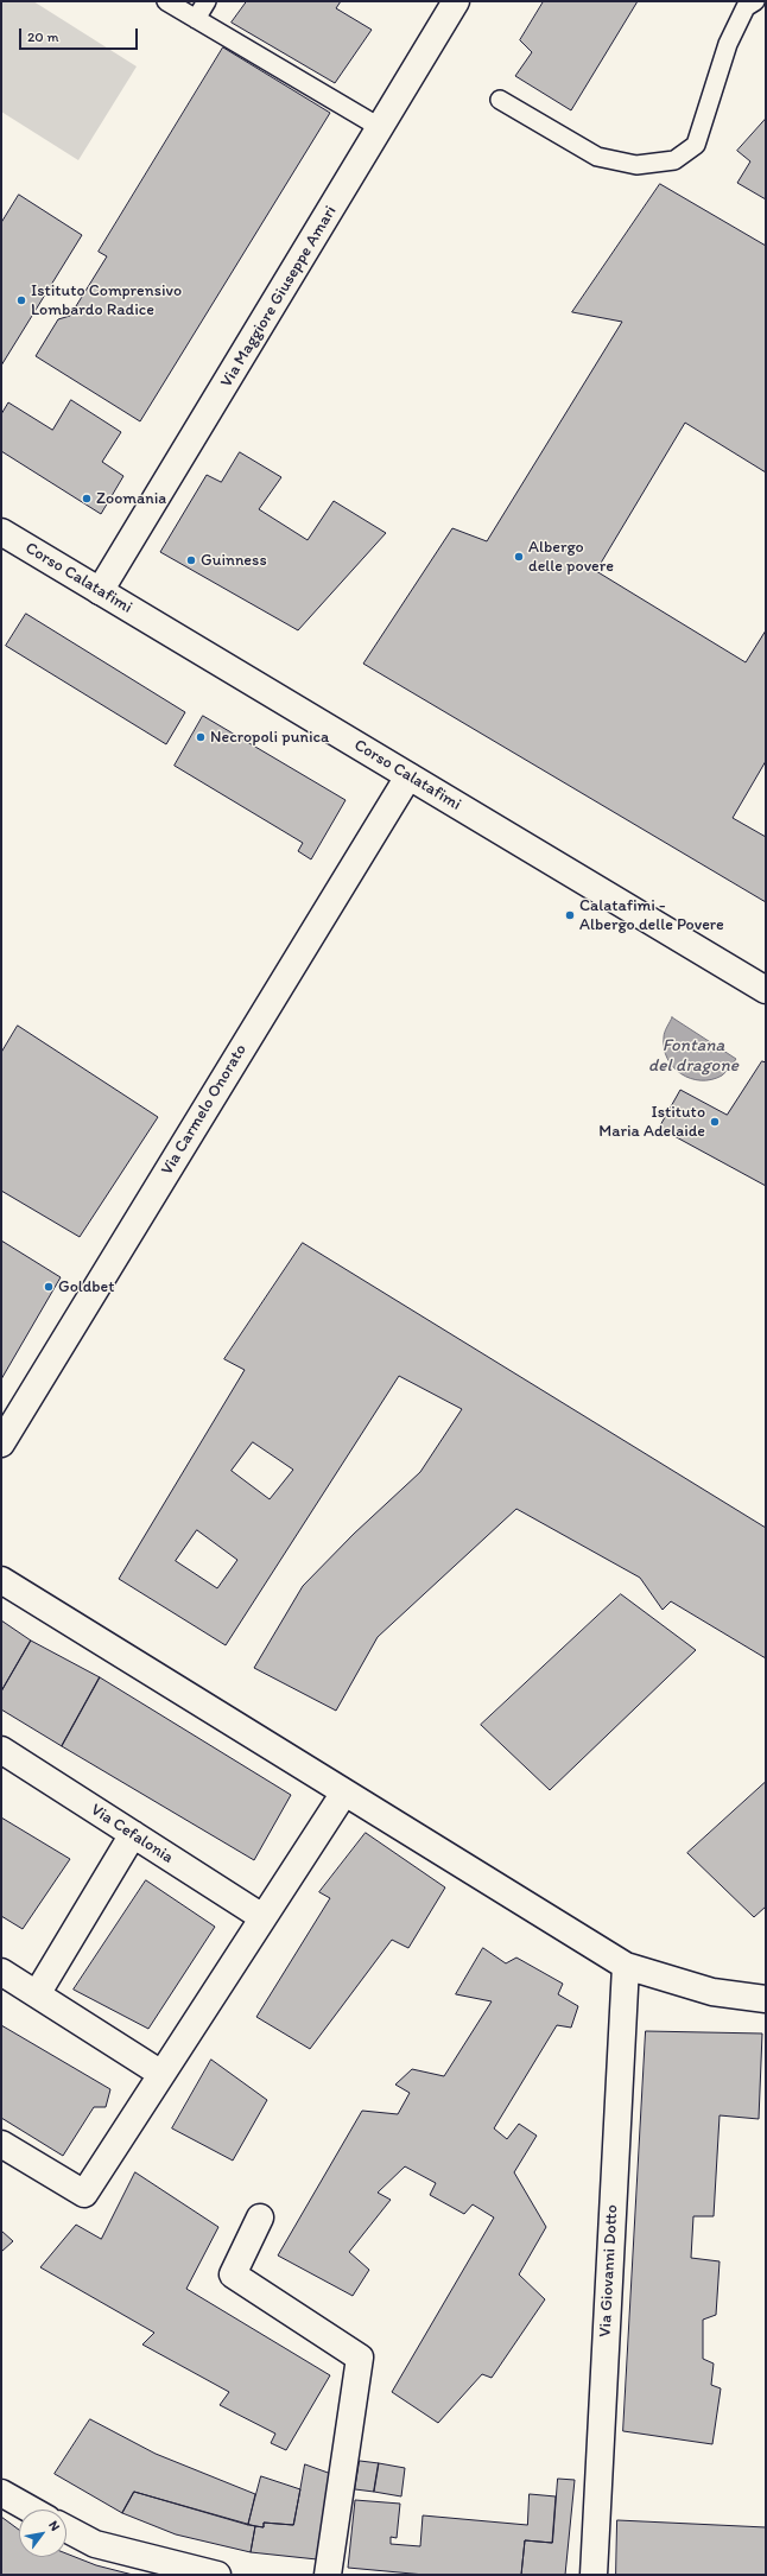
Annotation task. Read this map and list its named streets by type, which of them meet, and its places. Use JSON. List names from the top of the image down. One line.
{"streets":{"street":["Via Maggiore Giuseppe Amari","Corso Calatafimi","Via Carmelo Onorato","Via Cefalonia","Via Giovanni Dotto"]},"crossings":[["Via Maggiore Giuseppe Amari","Corso Calatafimi"],["Corso Calatafimi","Via Carmelo Onorato"]],"water":["Fontana del dragone"],"places":["Istituto Comprensivo Lombardo Radice","Zoomania","Albergo delle povere","Guinness","Necropoli punica","Calatafimi - Albergo delle Povere","Istituto Maria Adelaide","Goldbet"],"scale_bar":"20 m","north":"top right"}
